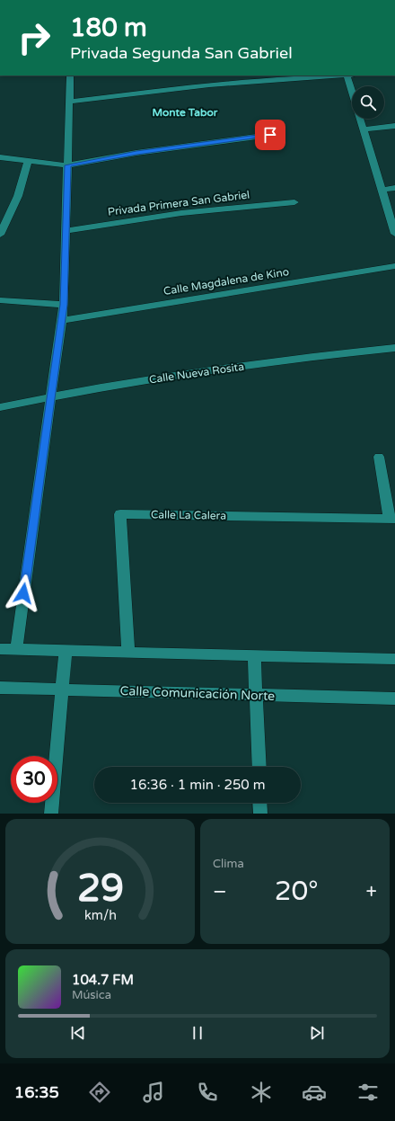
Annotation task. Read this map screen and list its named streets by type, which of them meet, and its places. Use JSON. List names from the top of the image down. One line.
{"streets":{"street":["Privada Primera San Gabriel","Calle Magdalena de Kino","Calle Nueva Rosita","Calle La Calera","Calle Comunicación Norte"]},"districts":["Monte Tabor"],"page":{"turn":["180 m","Privada Segunda San Gabriel"],"limit":"30","trip":"16:36 · 1 min · 250 m","tile":"Clima","heat":["−","20°","+"],"song":["104.7 FM","Música"],"tabs":"16:35","gauge":["29","km/h"]}}
